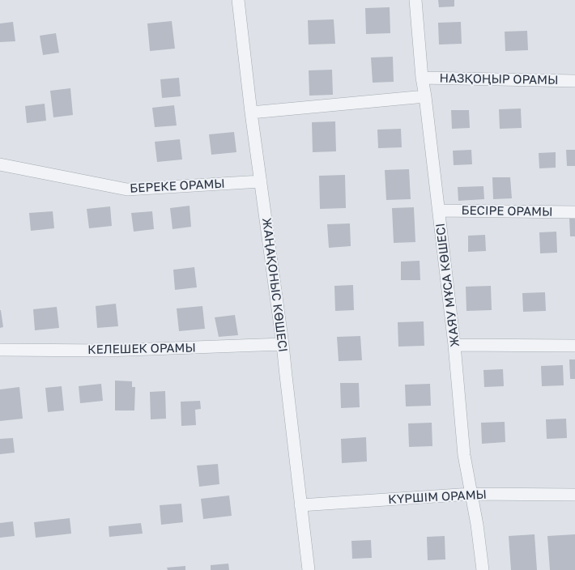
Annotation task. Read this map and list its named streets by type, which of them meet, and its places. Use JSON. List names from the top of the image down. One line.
{"streets":{"street":["НАЗҚОҢЫР ОРАМЫ","БЕРЕКЕ ОРАМЫ","БЕСІРЕ ОРАМЫ","ЖАҢАҚОНЫС КӨШЕСІ","ЖАЯУ МҰСА КӨШЕСІ","КЕЛЕШЕК ОРАМЫ","КҮРШІМ ОРАМЫ"]},"crossings":[["НАЗҚОҢЫР ОРАМЫ","ЖАЯУ МҰСА КӨШЕСІ"],["БЕРЕКЕ ОРАМЫ","ЖАҢАҚОНЫС КӨШЕСІ"],["БЕСІРЕ ОРАМЫ","ЖАЯУ МҰСА КӨШЕСІ"],["ЖАҢАҚОНЫС КӨШЕСІ","КЕЛЕШЕК ОРАМЫ"],["ЖАҢАҚОНЫС КӨШЕСІ","КҮРШІМ ОРАМЫ"],["ЖАЯУ МҰСА КӨШЕСІ","КҮРШІМ ОРАМЫ"]]}
